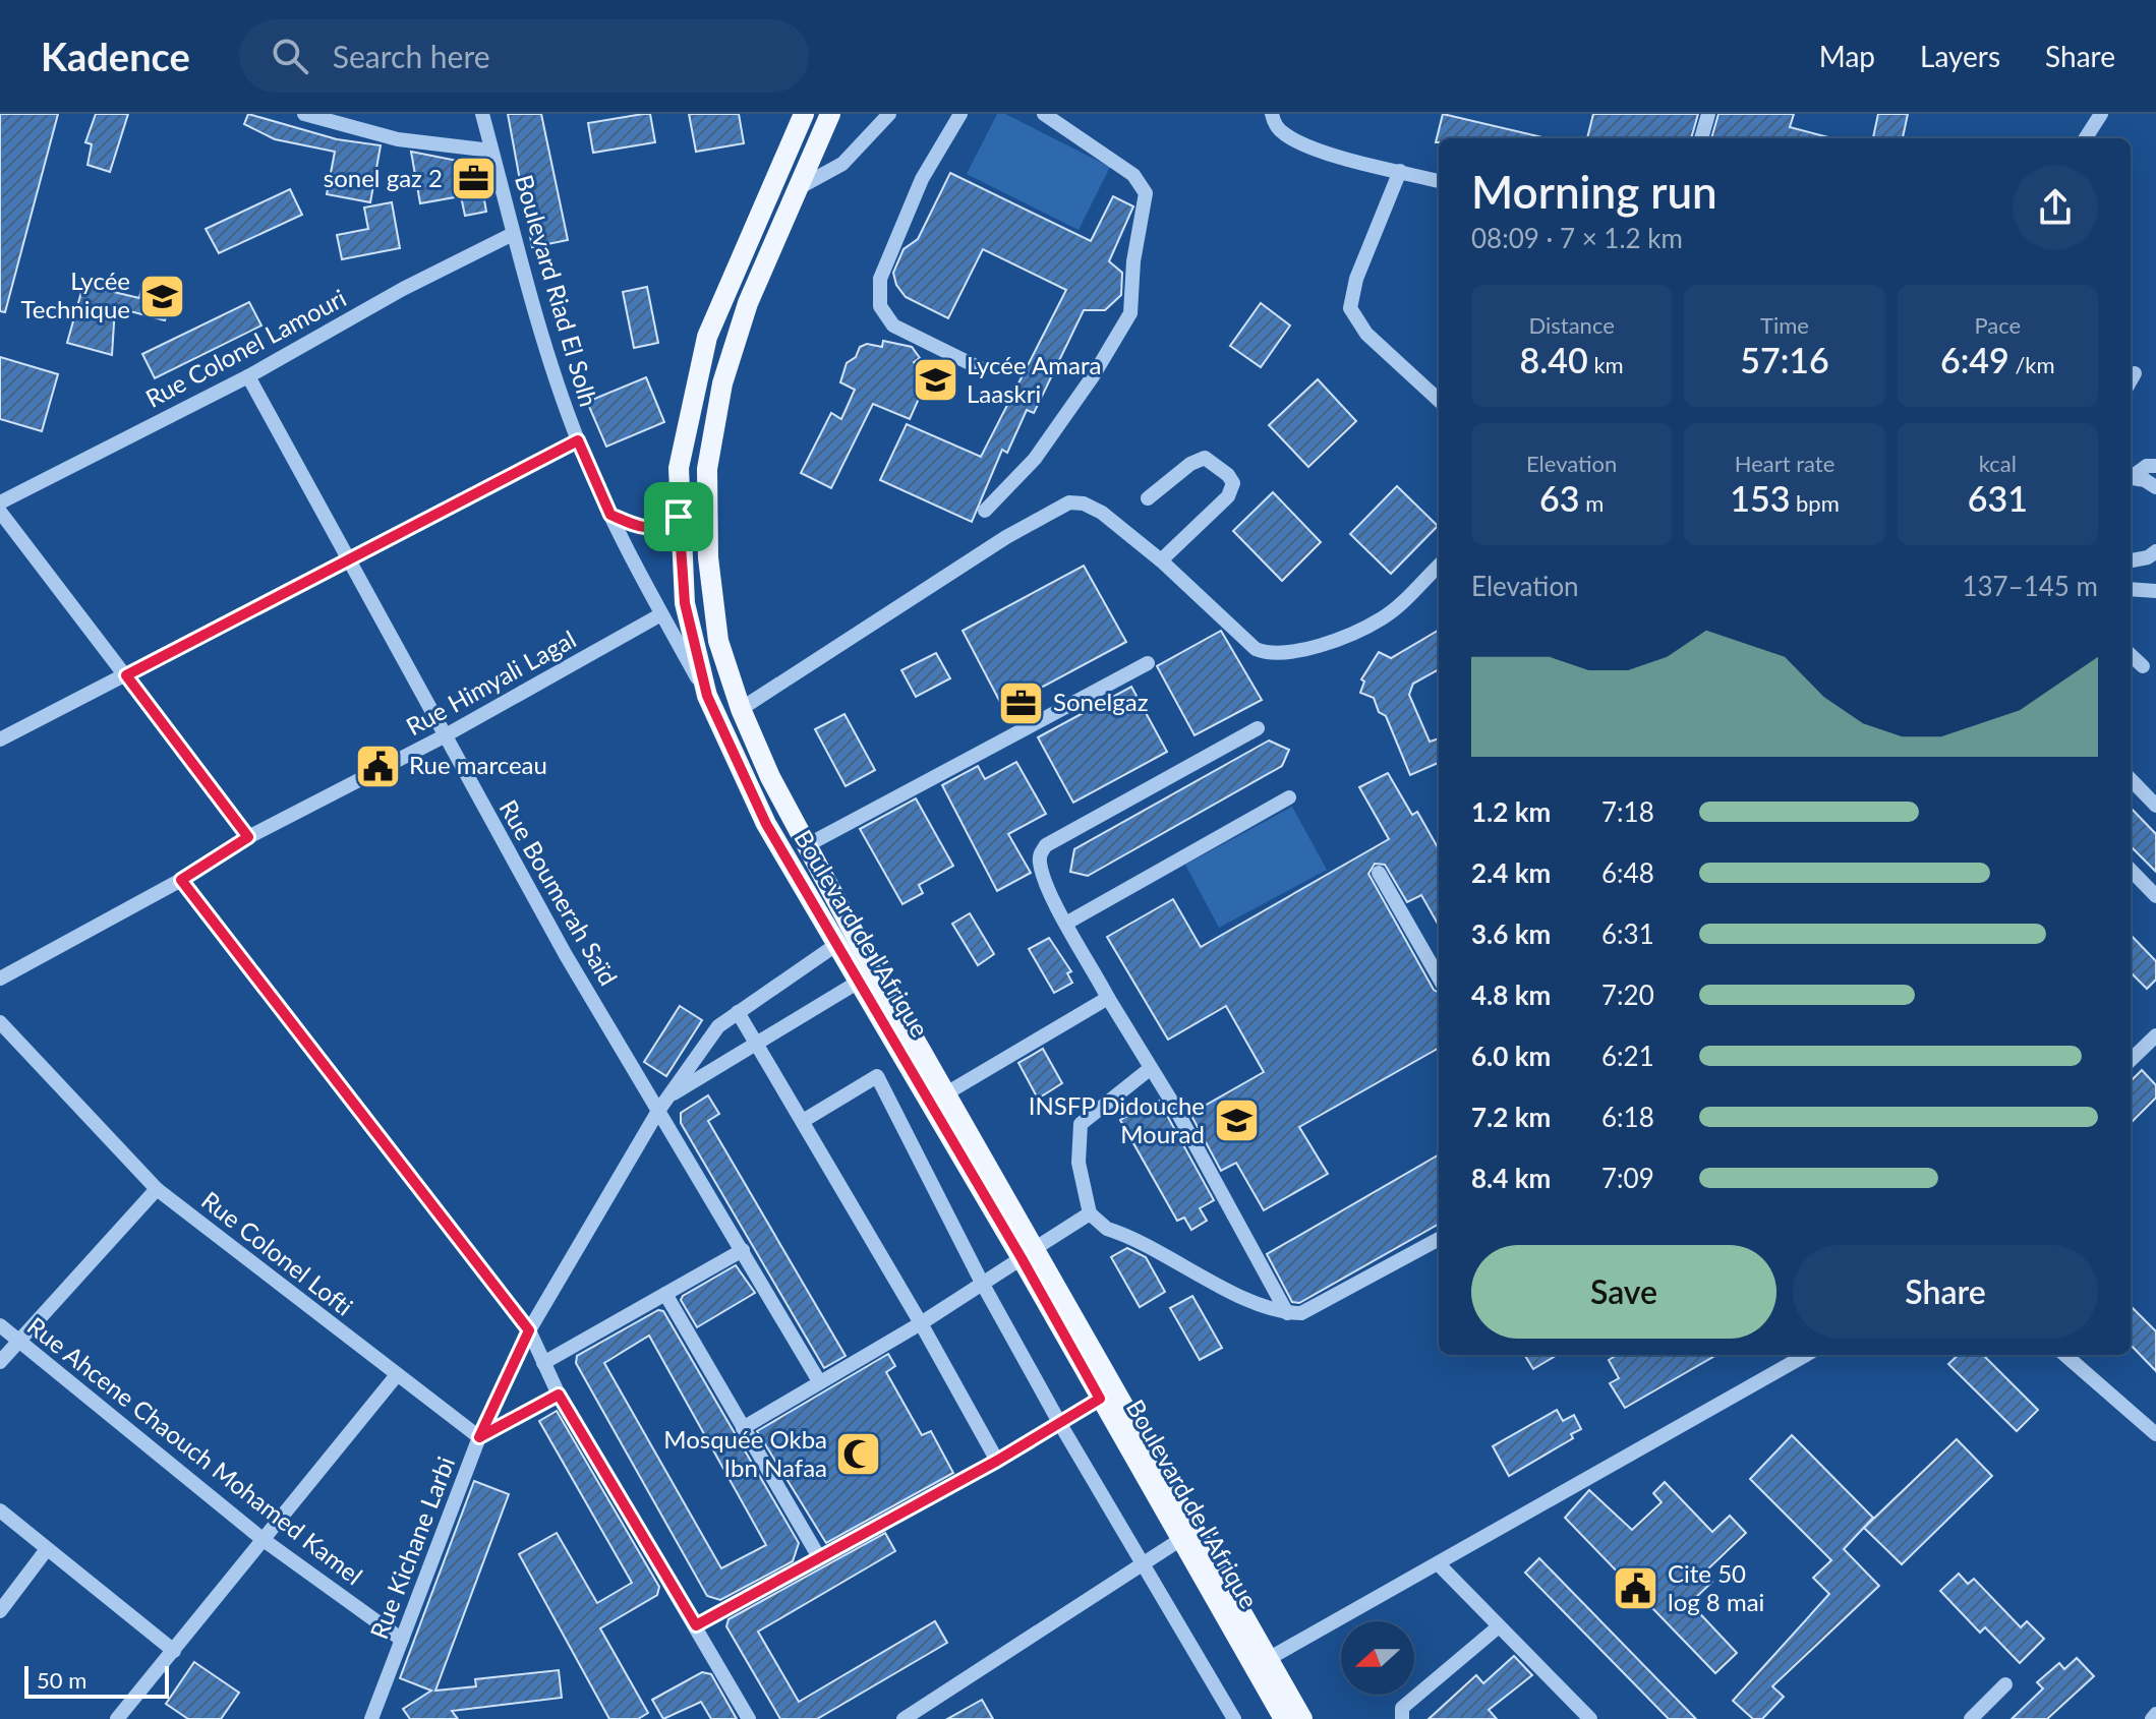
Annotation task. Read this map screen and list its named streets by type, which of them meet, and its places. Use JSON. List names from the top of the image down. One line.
{"streets":{"main road":["Boulevard de l'Afrique"],"street":["Boulevard Riad El Solh","Rue Colonel Lamouri","Rue Himyali Lagal","Rue Boumerah Saïd","Rue Colonel Lofti","Rue Ahcene Chaouch Mohamed Kamel","Rue Kichane Larbi"]},"crossings":[["Boulevard Riad El Solh","Rue Colonel Lamouri"],["Boulevard Riad El Solh","Rue Himyali Lagal"],["Boulevard Riad El Solh","Boulevard de l'Afrique"],["Rue Colonel Lamouri","Rue Boumerah Saïd"],["Rue Himyali Lagal","Rue Boumerah Saïd"],["Rue Boumerah Saïd","Rue Kichane Larbi"],["Boulevard de l'Afrique","Rue Kichane Larbi"],["Rue Colonel Lofti","Rue Kichane Larbi"],["Rue Ahcene Chaouch Mohamed Kamel","Rue Kichane Larbi"]],"places":{"office":["sonel gaz 2","Sonelgaz"],"school or university":["Lycée Technique","Lycée Amara Laaskri","INSFP Didouche Mourad"],"public building":["Rue marceau","Cite 50 log 8 mai"],"mosque":["Mosquée Okba Ibn Nafaa"]},"scale_bar":"50 m","north":"left","page":{"header":"Kadence","search":"Search here","nav":["Map","Layers","Share"],"heading":["Morning run","08:09 · 7 × 1.2 km"],"stats":[["Distance","8.40 km"],["Time","57:16"],["Pace","6:49 /km"],["Elevation","63 m"],["Heart rate","153 bpm"],["kcal","631"]],"chart":["Elevation","137–145 m"],"list":[{"name":"1.2 km","note":"7:18"},{"name":"2.4 km","note":"6:48"},{"name":"3.6 km","note":"6:31"},{"name":"4.8 km","note":"7:20"},{"name":"6.0 km","note":"6:21"},{"name":"7.2 km","note":"6:18"},{"name":"8.4 km","note":"7:09"}],"buttons":["Save","Share"],"scale":"50 m"}}
